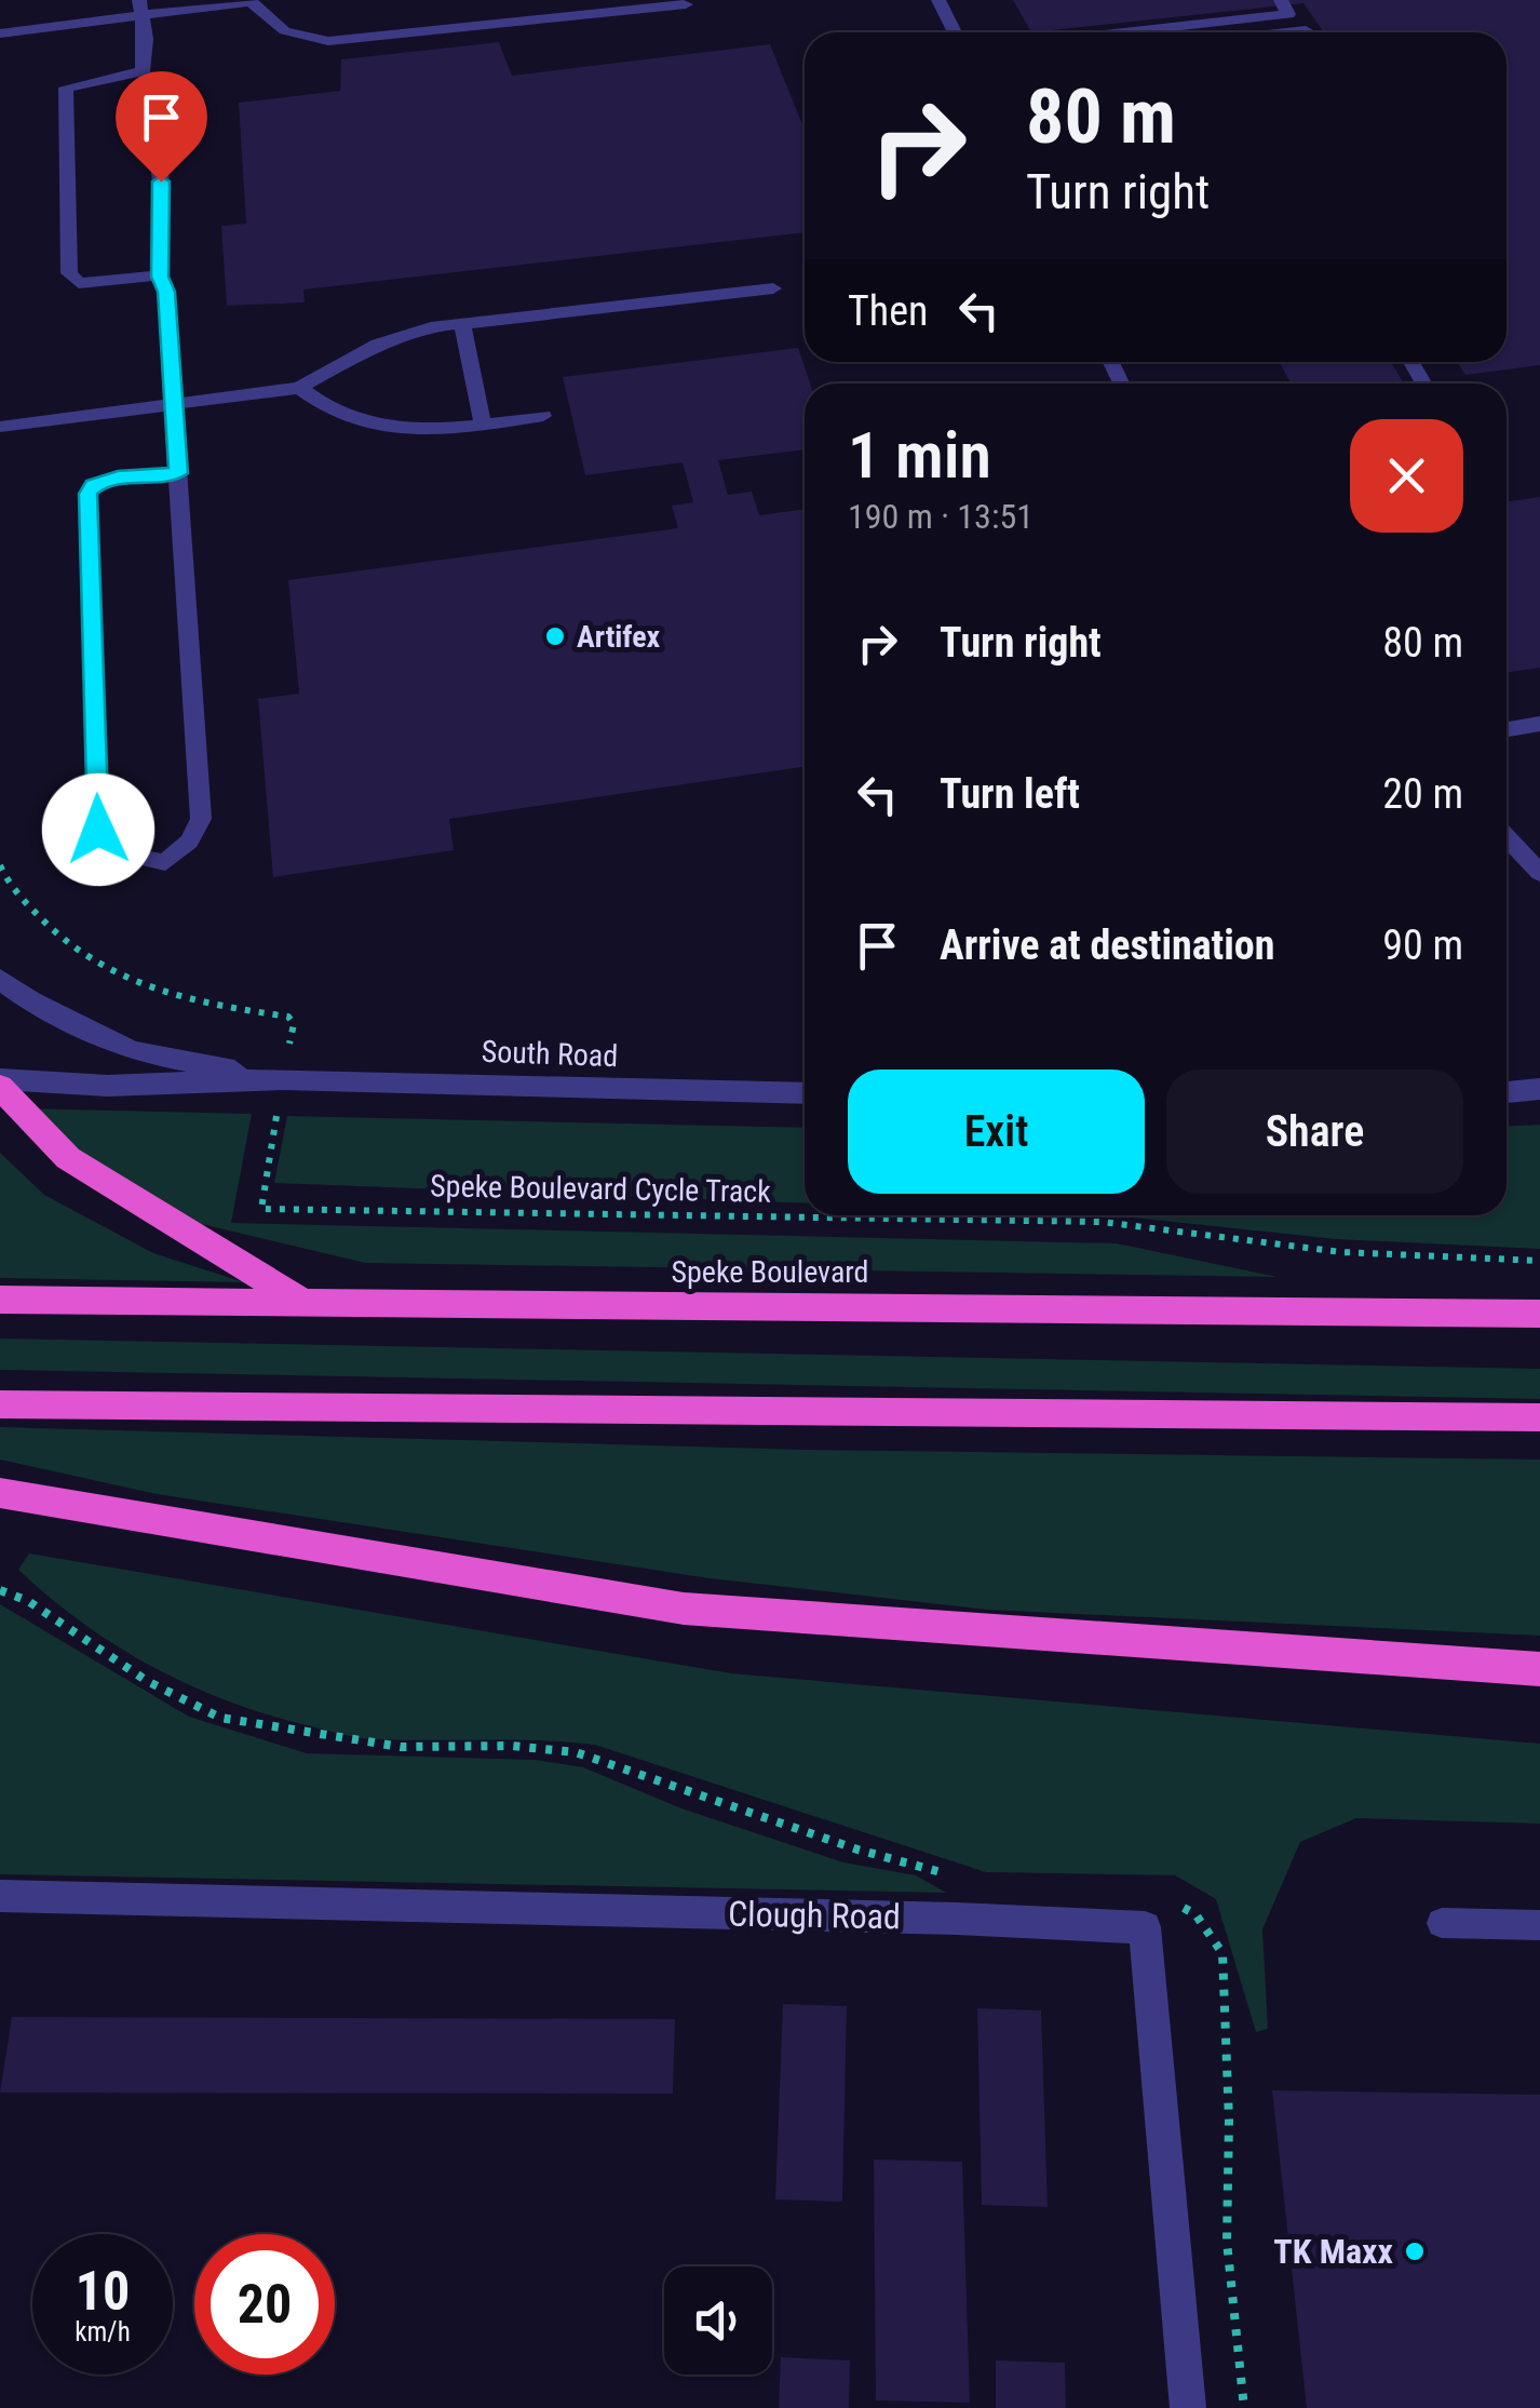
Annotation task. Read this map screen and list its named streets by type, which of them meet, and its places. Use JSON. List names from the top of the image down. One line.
{"streets":{"highway":["Speke Boulevard"],"street":["South Road","Clough Road"],"path":["Speke Boulevard Cycle Track"]},"crossings":[["South Road","Speke Boulevard Cycle Track"]],"places":["Artifex","TK Maxx"],"page":{"turn":["80 m","Turn right"],"then":"Then","heading":["1 min","190 m · 13:51"],"list":[{"name":"Turn right","value":"80 m"},{"name":"Turn left","value":"20 m"},{"name":"Arrive at destination","value":"90 m"}],"buttons":["Exit","Share"],"speed":"10 km/h","limit":"20"}}
